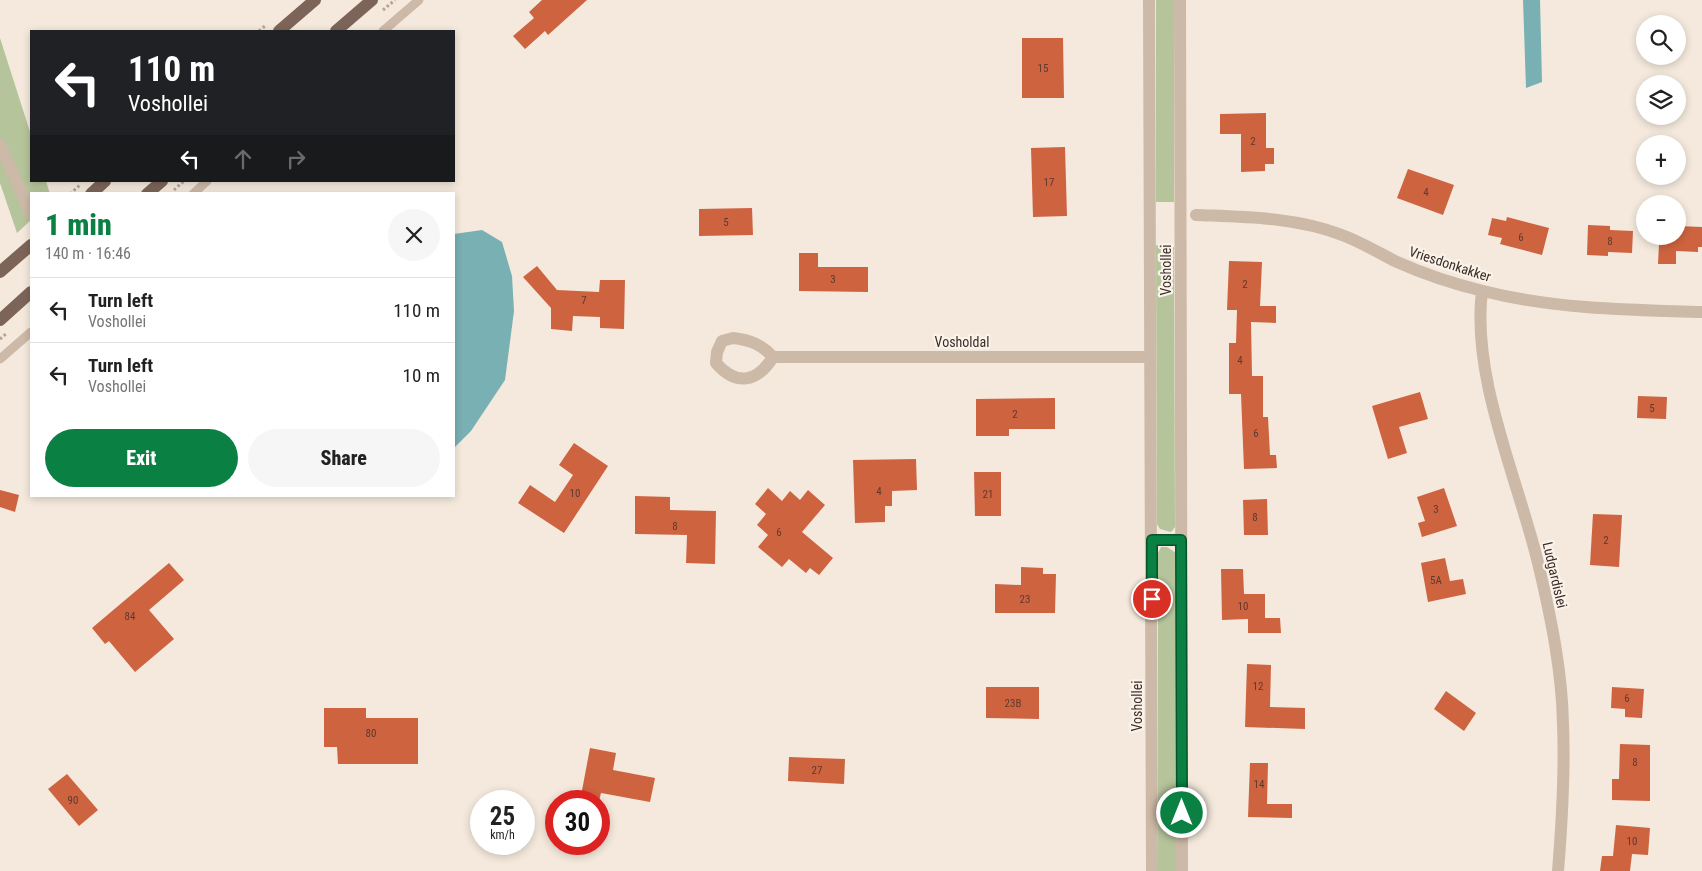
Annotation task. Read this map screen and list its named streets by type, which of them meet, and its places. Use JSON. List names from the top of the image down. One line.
{"streets":{"street":["Vriesdonkakker","Voshollei","Vosholdal","Ludgardislei"]},"crossings":[["Vriesdonkakker","Ludgardislei"],["Voshollei","Vosholdal"]],"house_numbers":["15","2","17","4","5","6","8","3","2","7","4","5","2","6","4","10","21","3","8","8","6","2","5A","23","10","84","12","6","23B","80","8","27","14","90","10"],"page":{"map_buttons":["+","−"],"turn":["110 m","Voshollei"],"heading":["1 min","140 m · 16:46"],"list":[{"name":"Turn left","note":"Voshollei","value":"110 m"},{"name":"Turn left","note":"Voshollei","value":"10 m"}],"buttons":["Exit","Share"],"speed":"25 km/h","limit":"30"}}
